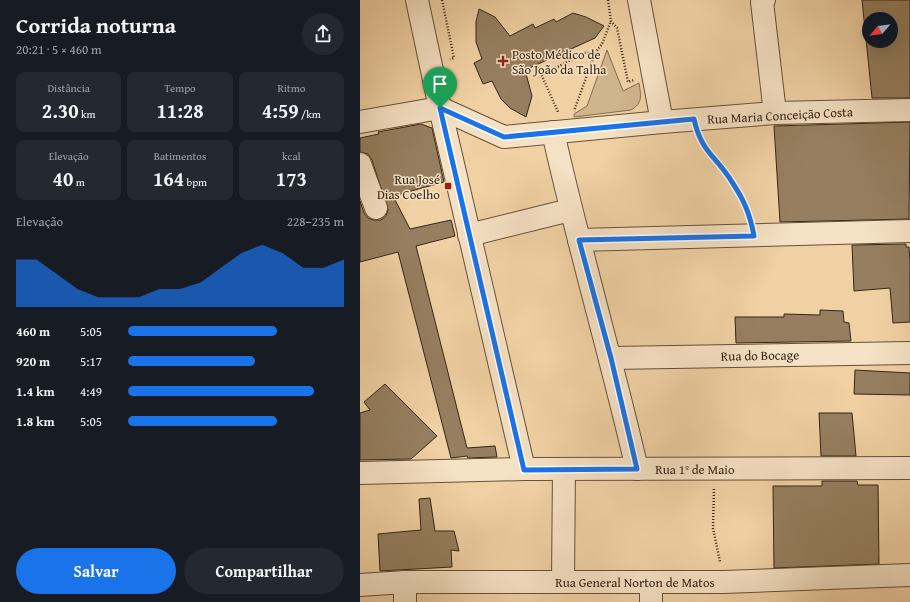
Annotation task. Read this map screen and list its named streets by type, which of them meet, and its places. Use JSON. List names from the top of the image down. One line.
{"streets":{"street":["Rua Maria Conceição Costa","Rua do Bocage","Rua 1º de Maio","Rua General Norton de Matos"]},"places":{"health":["Posto Médico de São João da Talha"],"transit":["Rua José Dias Coelho"]},"north":"bottom left","page":{"heading":["Corrida noturna","20:21 · 5 × 460 m"],"stats":[["Distância","2.30 km"],["Tempo","11:28"],["Ritmo","4:59 /km"],["Elevação","40 m"],["Batimentos","164 bpm"],["kcal","173"]],"chart":["Elevação","228–235 m"],"list":[{"name":"460 m","note":"5:05"},{"name":"920 m","note":"5:17"},{"name":"1.4 km","note":"4:49"},{"name":"1.8 km","note":"5:05"}],"buttons":["Salvar","Compartilhar"]}}
